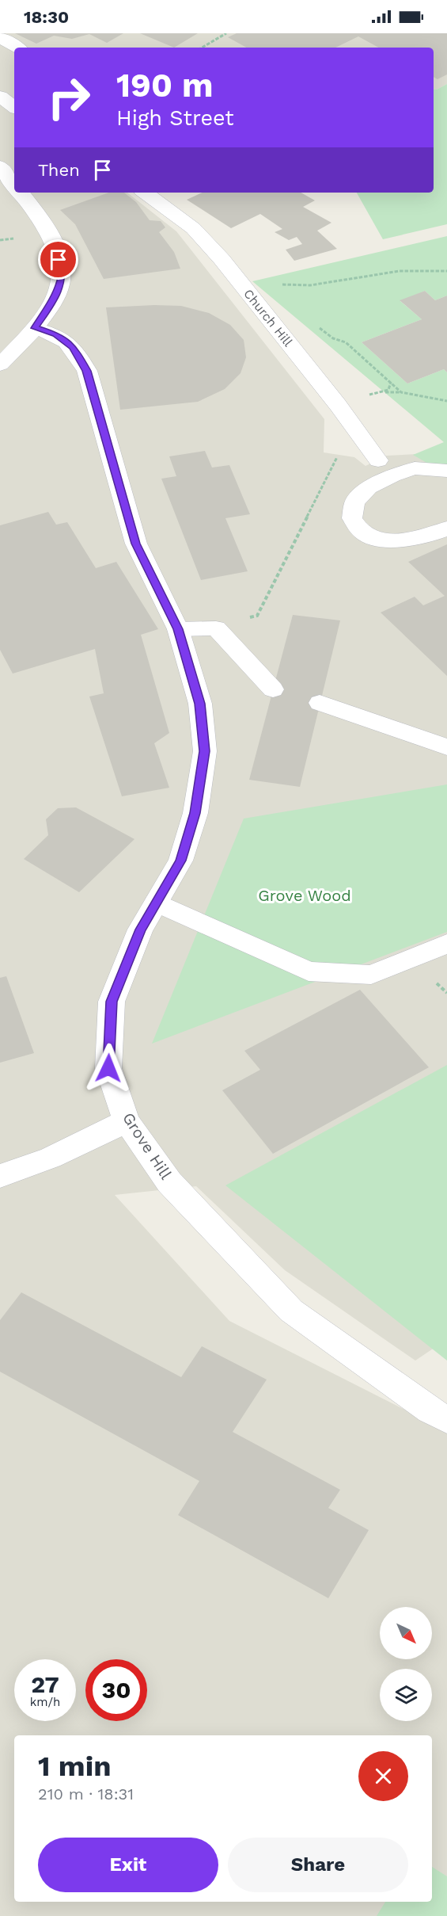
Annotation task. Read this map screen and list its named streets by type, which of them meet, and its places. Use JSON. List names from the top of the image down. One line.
{"streets":{"street":["Church Hill","Grove Hill"]},"parks":["Grove Wood"],"north":"bottom right","page":{"status":"18:30","turn":["190 m","High Street"],"then":"Then","speed":"27 km/h","limit":"30","heading":["1 min","210 m · 18:31"],"buttons":["Exit","Share"]}}
